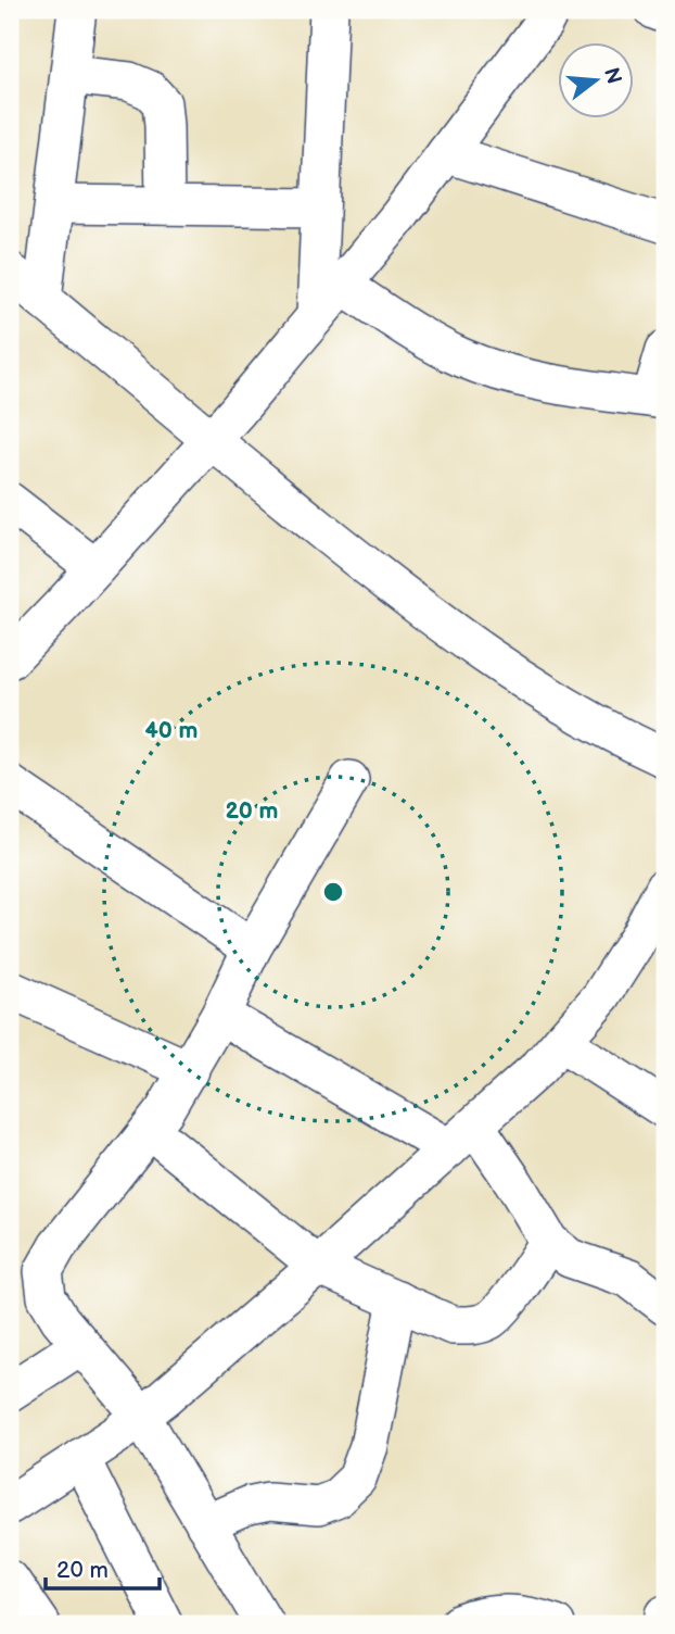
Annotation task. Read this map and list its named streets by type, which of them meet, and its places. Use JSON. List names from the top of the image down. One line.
{"scale_bar":"20 m","north":"right","rings":["40 m","20 m"]}
